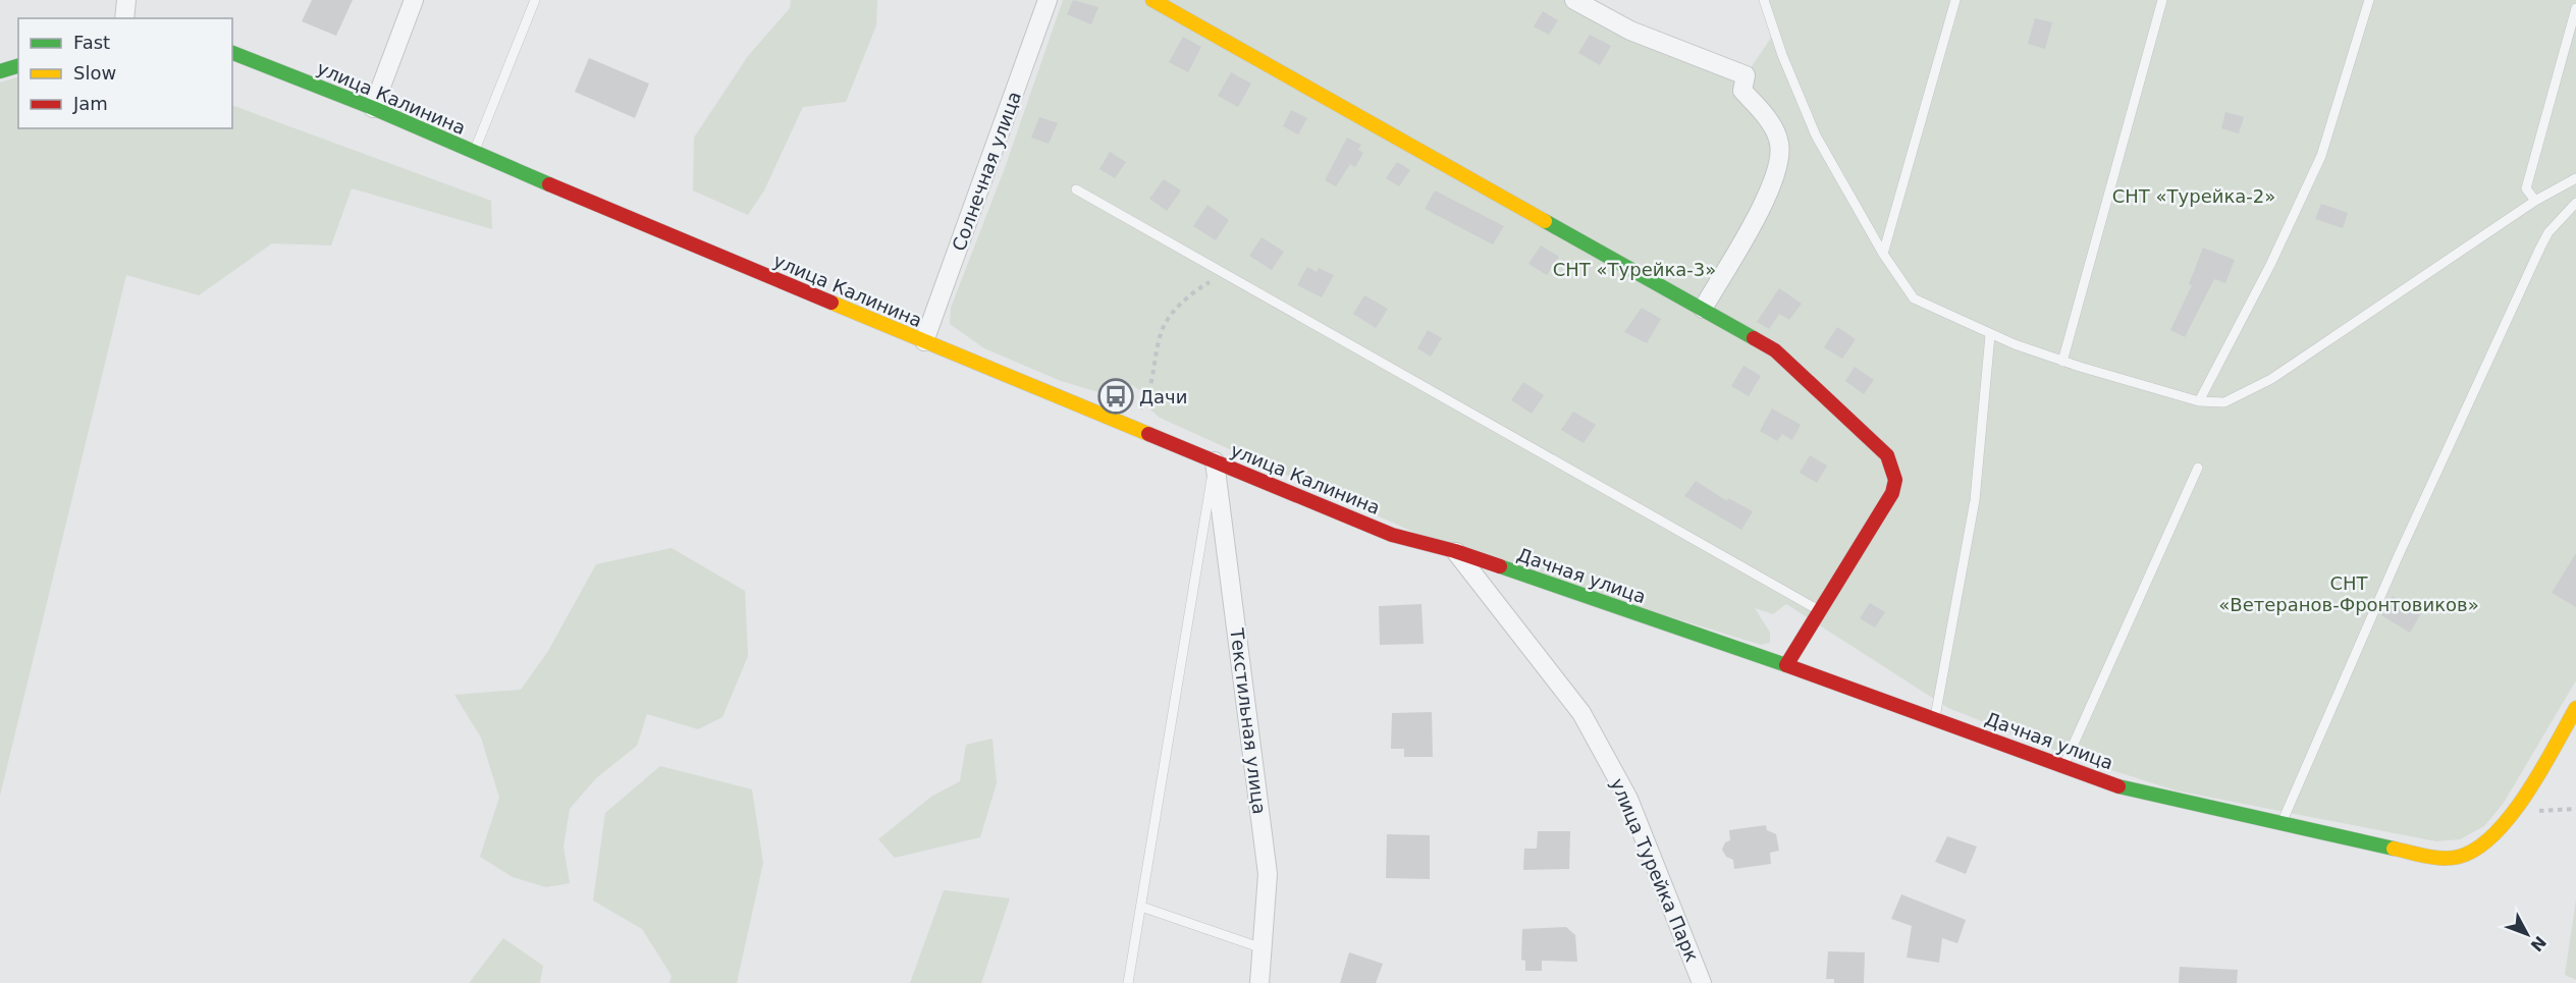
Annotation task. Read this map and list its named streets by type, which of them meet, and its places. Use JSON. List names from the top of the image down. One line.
{"streets":{"street":["улица Калинина","Солнечная улица","Дачная улица","Текстильная улица","улица Турейка Парк"]},"crossings":[["улица Калинина","Солнечная улица"],["улица Калинина","Дачная улица"],["улица Калинина","Текстильная улица"],["улица Калинина","улица Турейка Парк"],["Дачная улица","улица Турейка Парк"]],"parks":["СНТ «Турейка-2»","СНТ «Турейка-3»","СНТ «Ветеранов-Фронтовиков»"],"places":{"bus stop":["Дачи"]},"legend":["Fast","Slow","Jam"],"north":"bottom right"}
